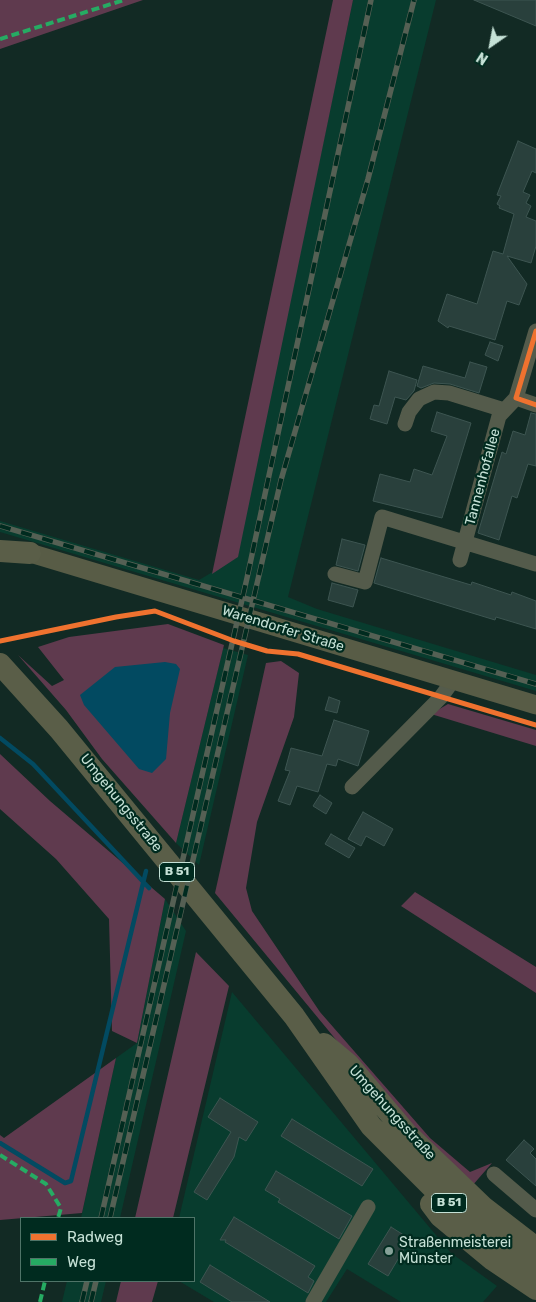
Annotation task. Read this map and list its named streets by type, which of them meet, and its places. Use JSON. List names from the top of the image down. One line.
{"streets":{"highway":["Umgehungsstraße","B 51"],"main road":["Warendorfer Straße"],"street":["Tannenhofallee"]},"places":["Straßenmeisterei Münster"],"legend":["Radweg","Weg"],"north":"bottom left"}
